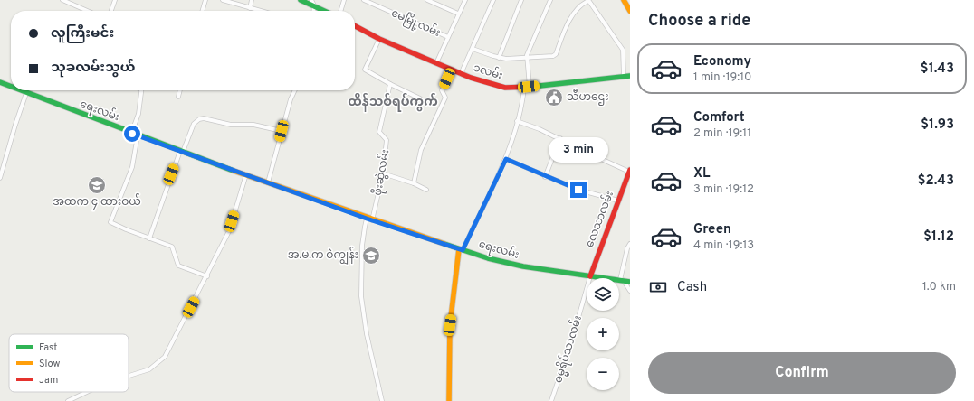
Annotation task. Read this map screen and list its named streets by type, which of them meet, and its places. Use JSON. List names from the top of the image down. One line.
{"streets":{"street":["မေမြို့လမ်း","၁လမ်း","ရေးလမ်း","ဖိုးဆွဲလမ်း","လေသာလမ်း","ဓမ္မရိပ်သာလမ်း"]},"crossings":[["ရေးလမ်း","ဖိုးဆွဲလမ်း"],["ရေးလမ်း","လေသာလမ်း"],["ရေးလမ်း","ဓမ္မရိပ်သာလမ်း"],["လေသာလမ်း","ဓမ္မရိပ်သာလမ်း"]],"districts":["ထိန်သစ်ရပ်ကွက်"],"places":{"public building":["သီဟဌေး"],"school or university":["အထက ၄ ထားဝယ်","အ.မ.က ဝဲကျွန်း"]},"legend":["Fast","Slow","Jam"],"page":{"heading":"Choose a ride","banner":["လူကြီးမင်း","သုခလမ်းသွယ်"],"list":[{"name":"Economy","note":"1 min · 19:10","value":"$1.43"},{"name":"Comfort","note":"2 min · 19:11","value":"$1.93"},{"name":"XL","note":"3 min · 19:12","value":"$2.43"},{"name":"Green","note":"4 min · 19:13","value":"$1.12"}],"bubble":"3 min","pay":["Cash","1.0 km"],"map_buttons":["+","−"],"buttons":"Confirm"}}
